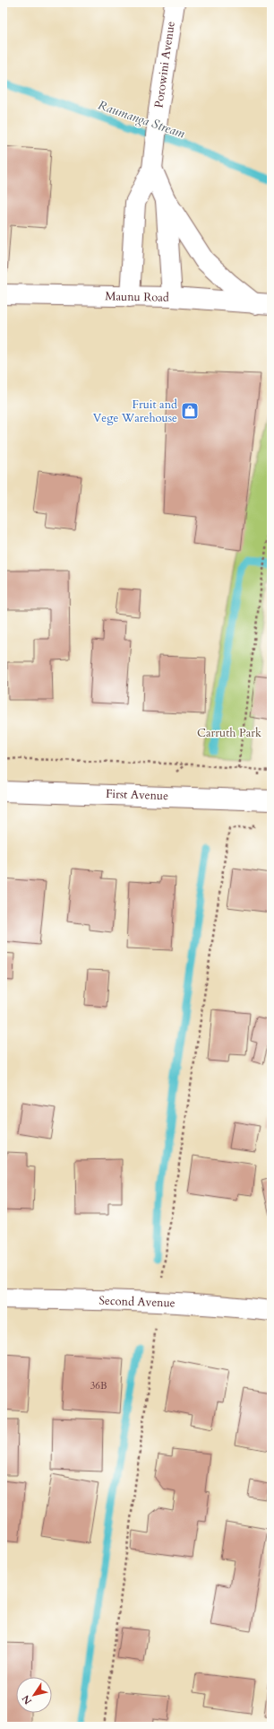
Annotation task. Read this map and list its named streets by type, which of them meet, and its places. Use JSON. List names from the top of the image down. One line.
{"streets":{"main road":["Porowini Avenue","Maunu Road","First Avenue","Second Avenue"]},"crossings":[["Porowini Avenue","Maunu Road"]],"water":["Raumanga Stream"],"parks":["Carruth Park"],"places":{"shop":["Fruit and Vege Warehouse"]},"house_numbers":["36B"],"north":"bottom left"}
